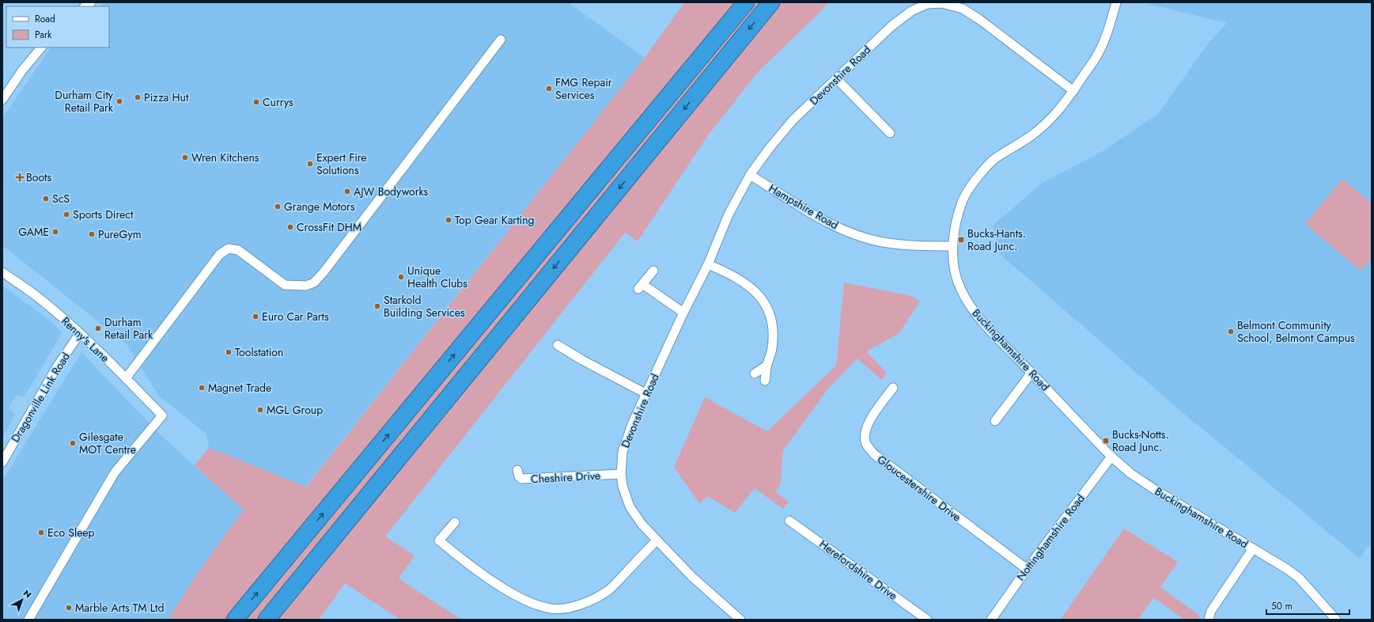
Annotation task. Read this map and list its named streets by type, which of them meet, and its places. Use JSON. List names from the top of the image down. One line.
{"streets":{"street":["Devonshire Road","Hampshire Road","Renny's Lane","Buckinghamshire Road","Dragonville Link Road","Cheshire Drive","Gloucestershire Drive","Nottinghamshire Road","Herefordshire Drive"]},"crossings":[["Devonshire Road","Hampshire Road"],["Devonshire Road","Buckinghamshire Road"],["Devonshire Road","Cheshire Drive"],["Hampshire Road","Buckinghamshire Road"],["Renny's Lane","Dragonville Link Road"],["Buckinghamshire Road","Nottinghamshire Road"],["Gloucestershire Drive","Nottinghamshire Road"]],"places":{"other":["FMG Repair Services","Pizza Hut","Durham City Retail Park","Currys","Wren Kitchens","Expert Fire Solutions","AJW Bodyworks","ScS","Grange Motors","Sports Direct","Top Gear Karting","CrossFit DHM","GAME","PureGym","Unique Health Clubs","Starkold Building Services","Euro Car Parts","Durham Retail Park","Belmont Community School, Belmont Campus","Toolstation","Magnet Trade","MGL Group","Gilesgate MOT Centre","Eco Sleep","Marble Arts TM Ltd"],"health":["Boots"],"transit":["Bucks-Hants. Road Junc.","Bucks-Notts. Road Junc."]},"legend":["Road","Park"],"scale_bar":"50 m","north":"top right"}
